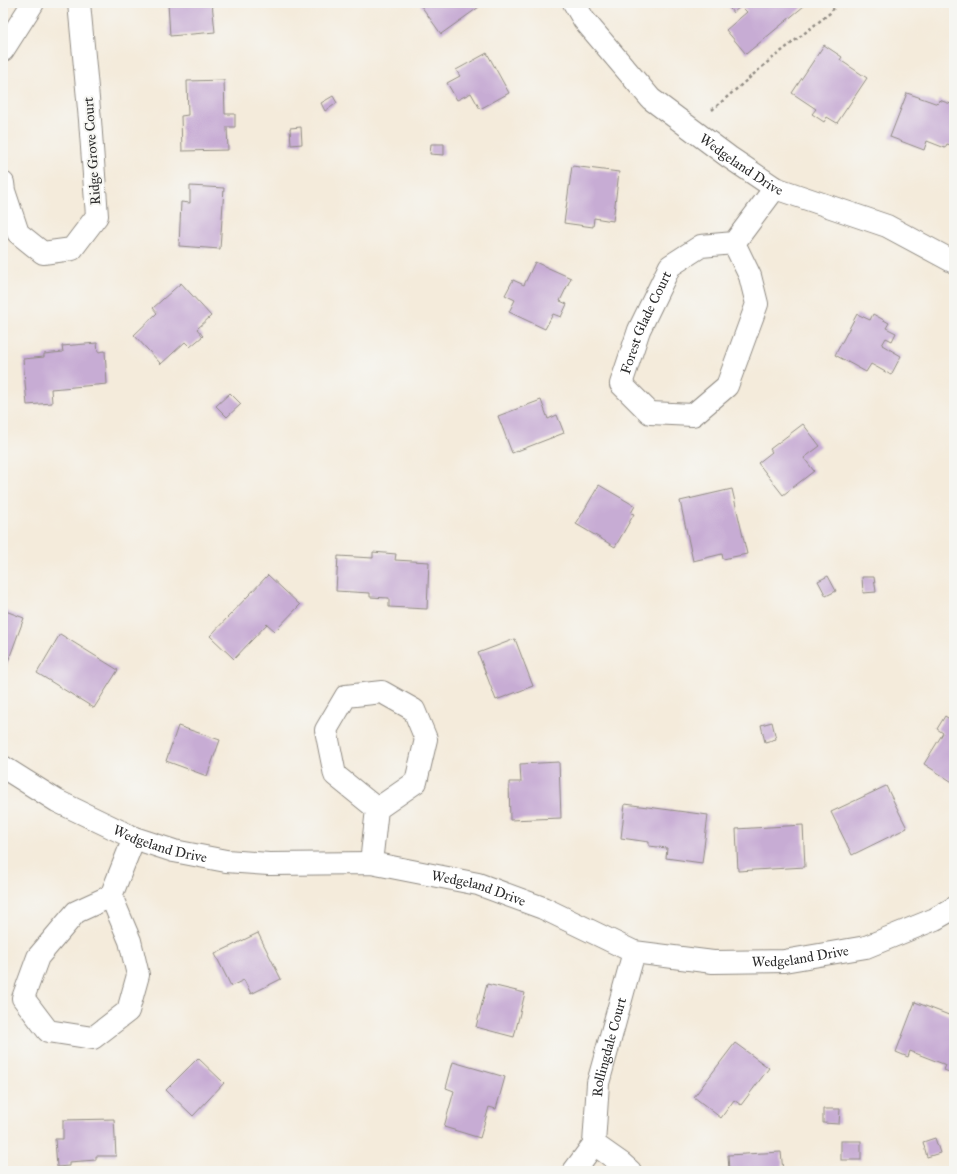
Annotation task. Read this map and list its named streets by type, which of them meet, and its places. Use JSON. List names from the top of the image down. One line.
{"streets":{"street":["Ridge Grove Court","Wedgeland Drive","Forest Glade Court","Rollingdale Court"]},"crossings":[["Wedgeland Drive","Rollingdale Court"]]}
